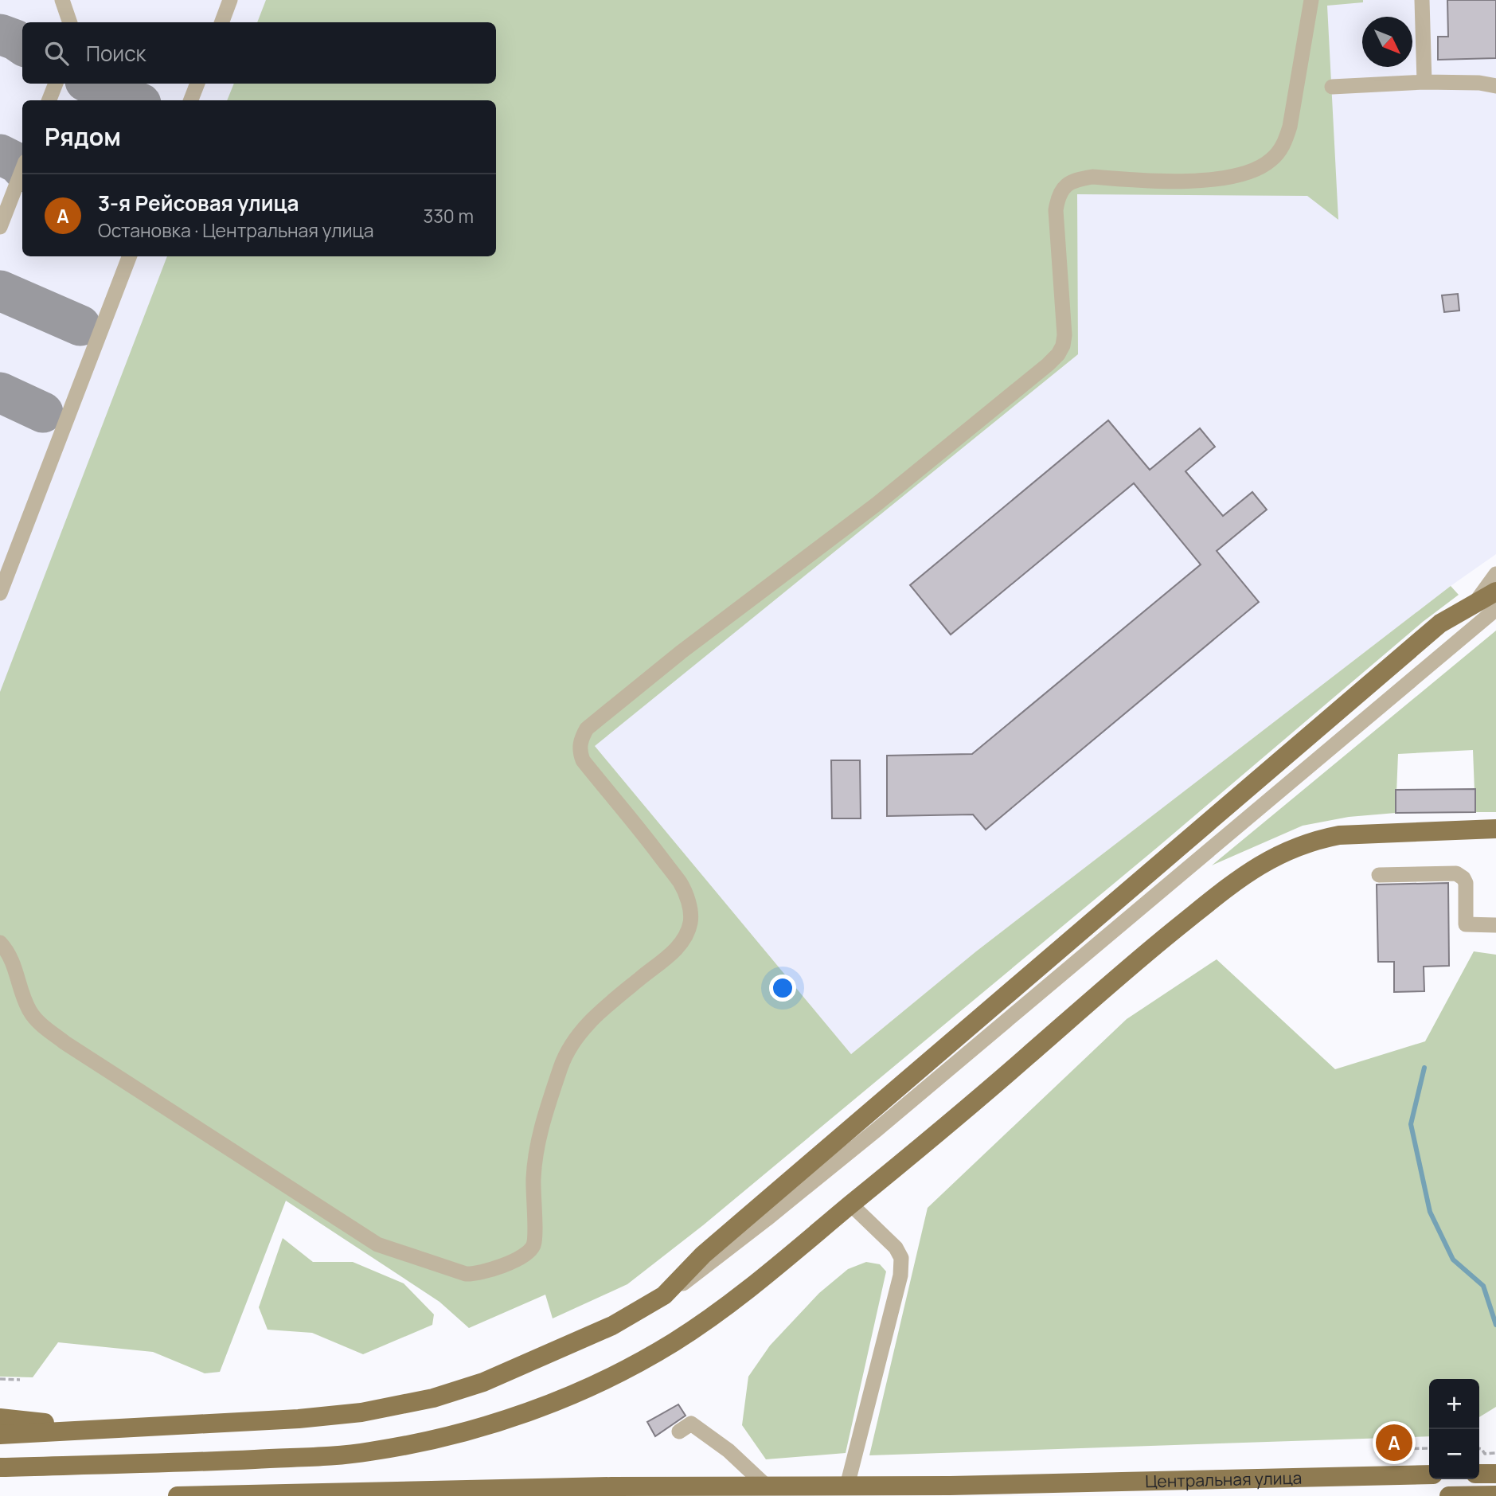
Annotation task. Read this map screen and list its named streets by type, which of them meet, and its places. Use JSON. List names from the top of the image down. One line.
{"streets":{"main road":["Центральная улица"]},"north":"bottom right","page":{"search":"Поиск","heading":"Рядом","list":[{"mark":"A","name":"3-я Рейсовая улица","note":"Остановка · Центральная улица","value":"330 m"}],"map_buttons":["+","−"],"pins":"A"}}
